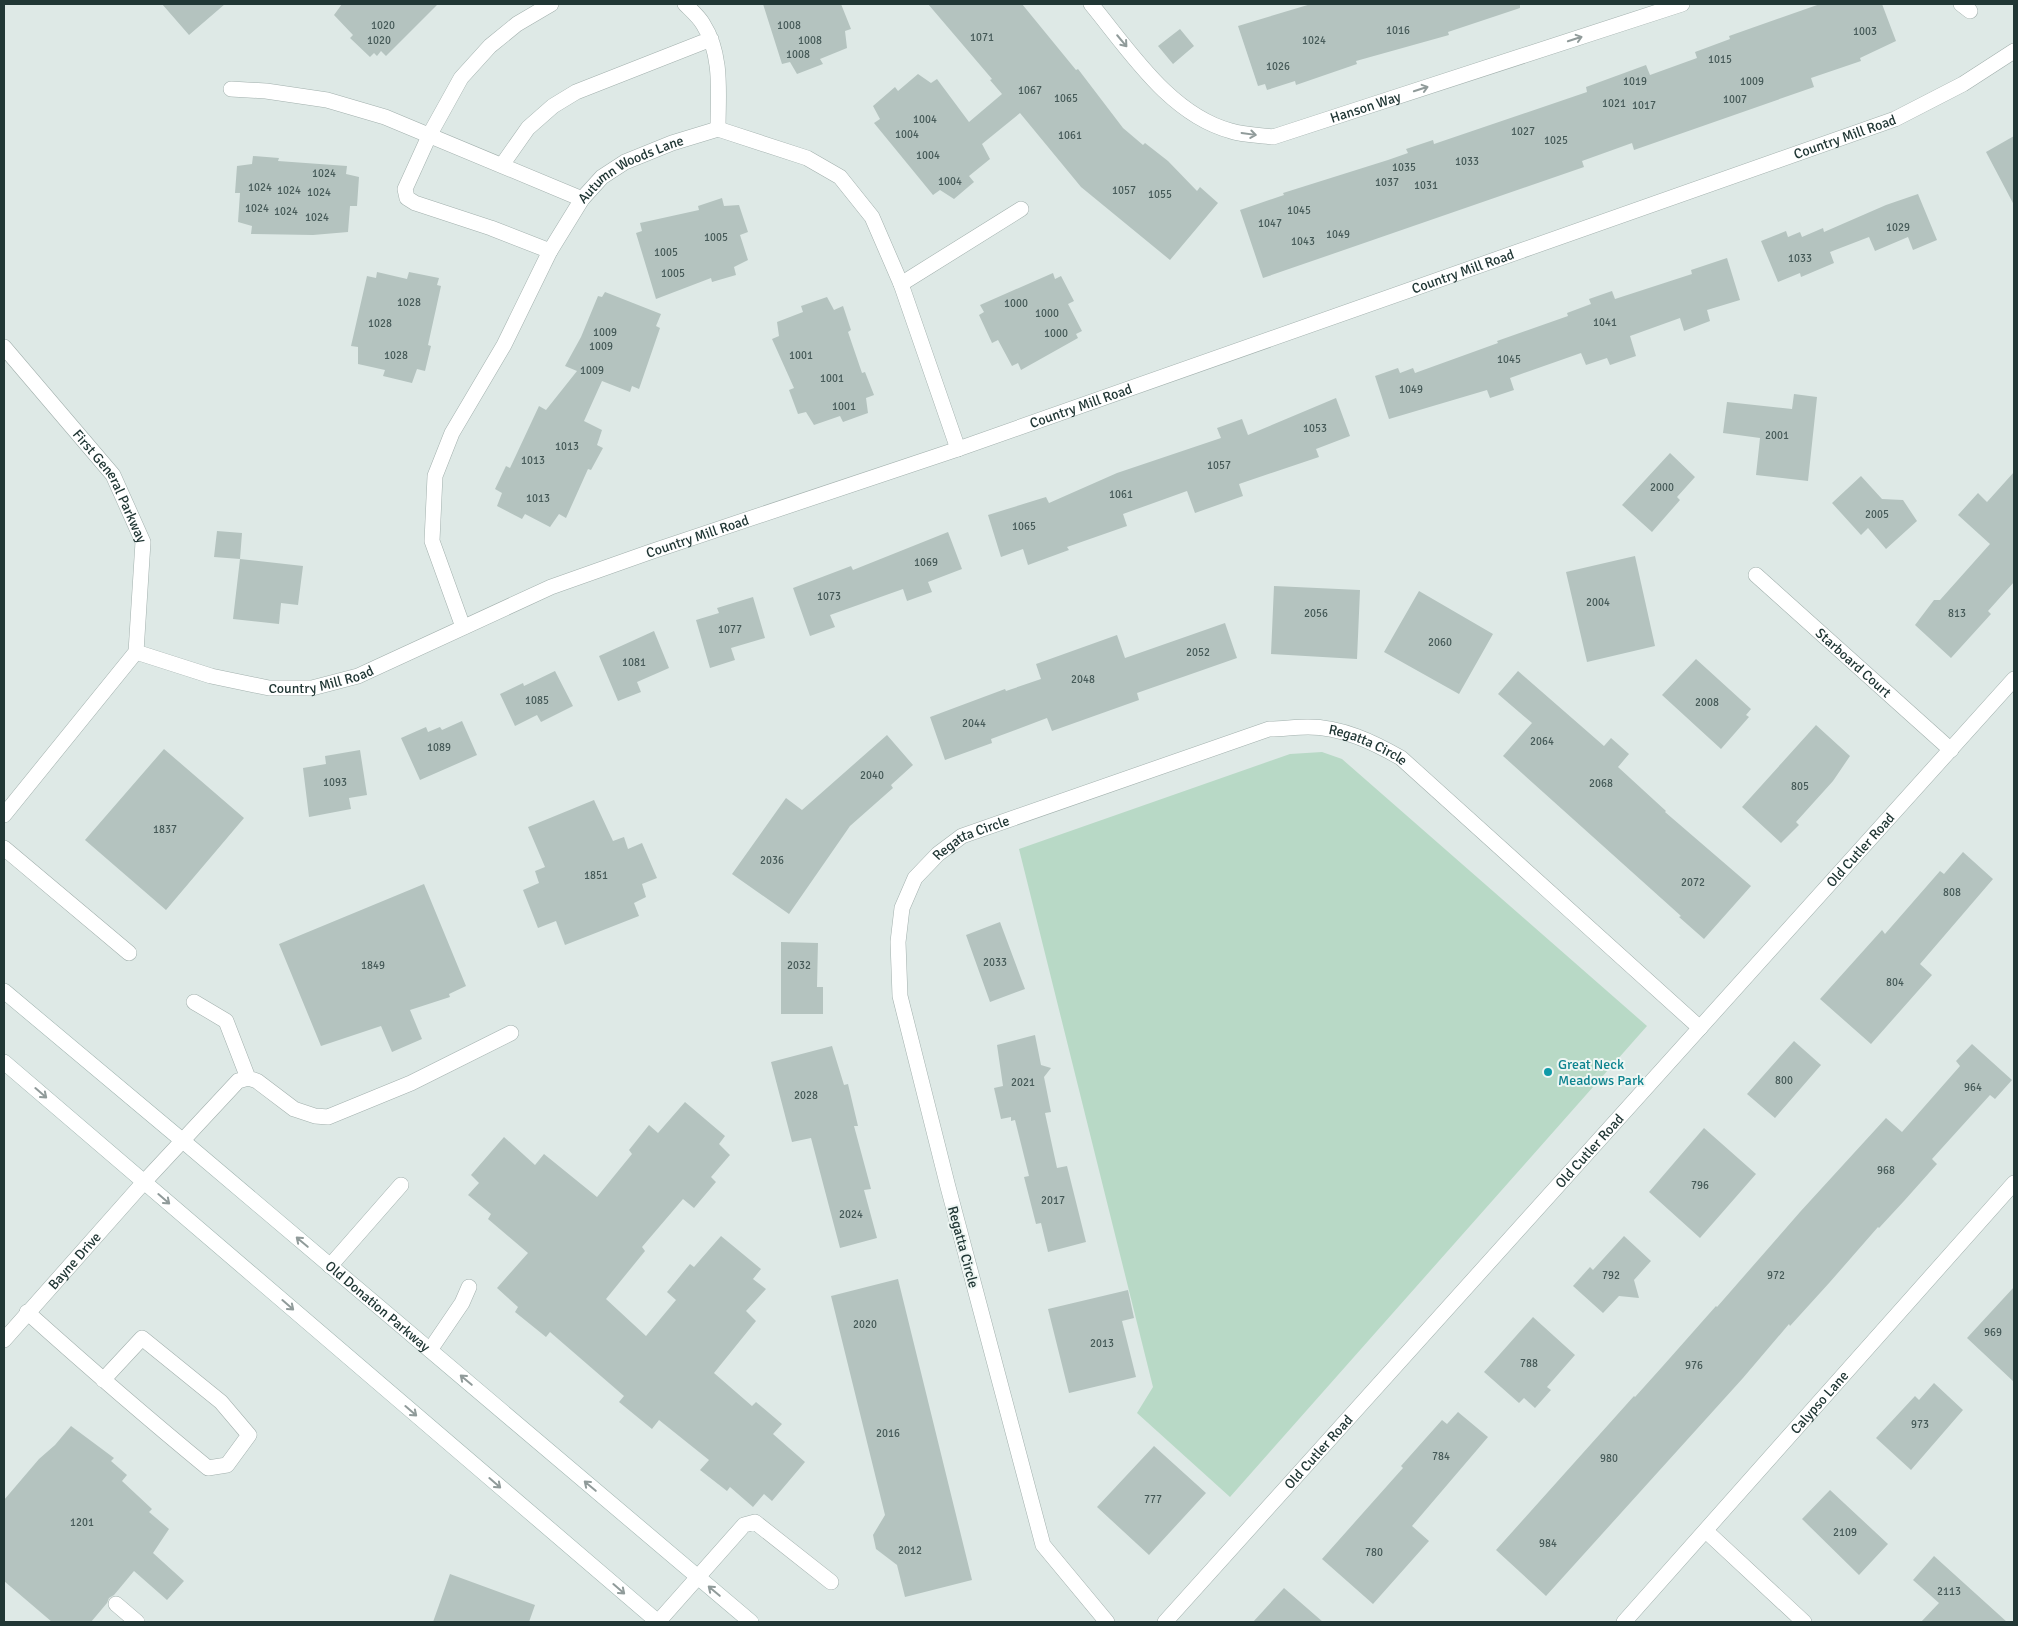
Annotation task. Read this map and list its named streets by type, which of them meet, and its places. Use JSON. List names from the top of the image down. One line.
{"streets":{"street":["Hanson Way","Country Mill Road","Autumn Woods Lane","First General Parkway","Starboard Court","Regatta Circle","Old Cutler Road","Bayne Drive","Old Donation Parkway","Calypso Lane"]},"crossings":[["Country Mill Road","Autumn Woods Lane"],["Country Mill Road","First General Parkway"],["Starboard Court","Old Cutler Road"],["Regatta Circle","Old Cutler Road"],["Bayne Drive","Old Donation Parkway"]],"one_way":["Hanson Way"],"places":["Great Neck Meadows Park"],"house_numbers":["1020","1008","1016","1003","1071","1020","1008","1024","1008","1015","1026","1019","1009","1067","1065","1007","1021","1017","1004","1027","1004","1061","1025","1004","1033","1035","1024","1004","1037","1031","1024","1024","1057","1024","1055","1024","1045","1024","1024","1047","1029","1049","1005","1043","1005","1033","1005","1028","1000","1000","1041","1028","1009","1000","1009","1028","1001","1045","1009","1001","1049","1001","1053","2001","1013","1013","1057","2000","1061","1013","2005","1065","1069","1073","2004","2056","813","1077","2060","2052","1081","2048","1085","2008","2044","2064","1089","2040","1093","2068","805","1837","2036","1851","2072","808","2033","1849","2032","804","800","2021","964","2028","968","796","2017","2024","792","972","2020","969","2013","788","976","973","2016","784","980","777","1201","2109","984","2012","780","2113"]}
